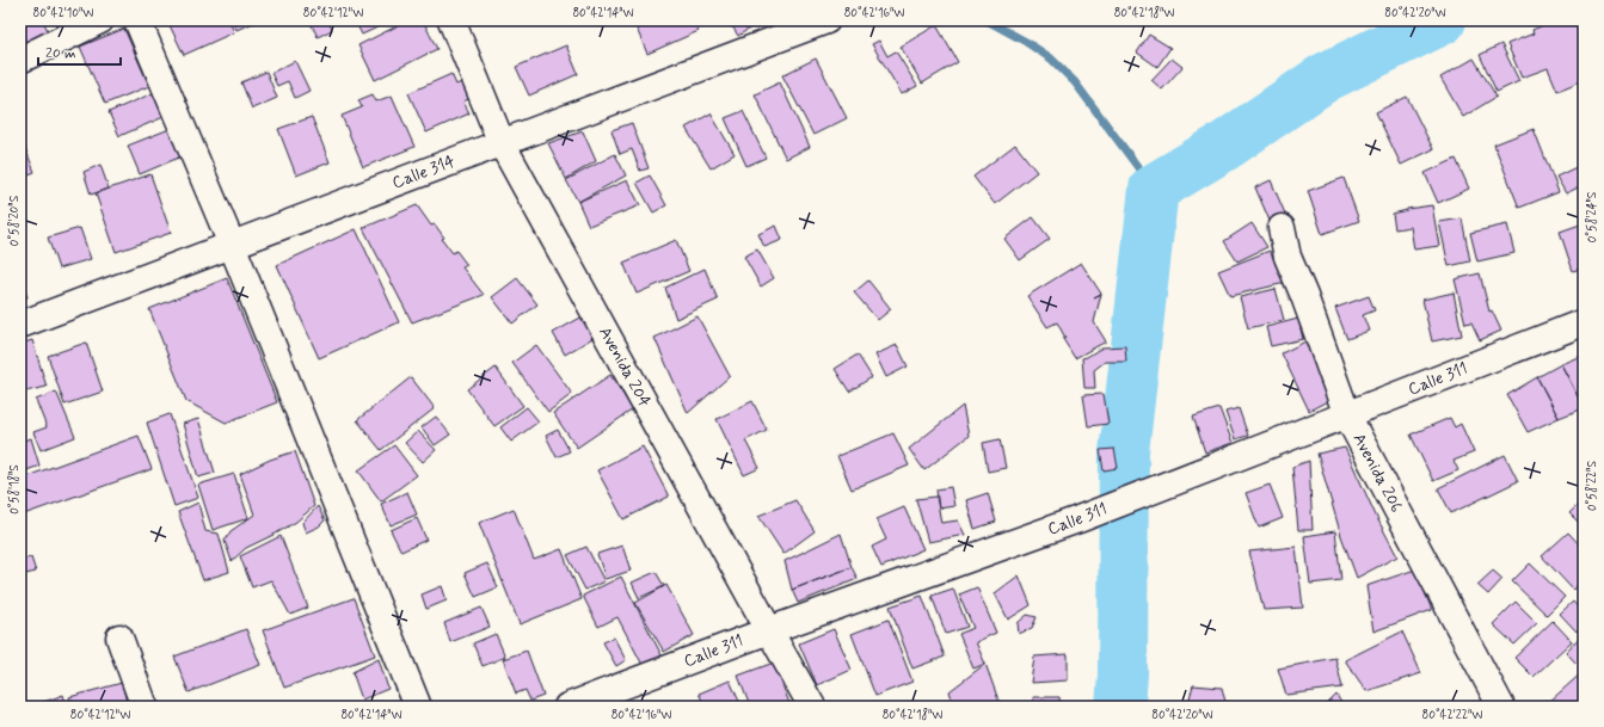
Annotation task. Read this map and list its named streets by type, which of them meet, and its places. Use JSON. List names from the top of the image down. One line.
{"streets":{"street":["Calle 314","Avenida 204","Calle 311","Avenida 206"]},"crossings":[["Calle 314","Avenida 204"],["Avenida 204","Calle 311"],["Calle 311","Avenida 206"]],"scale_bar":"20 m","coordinates":["80°42'10\"W","80°42'12\"W","80°42'14\"W","80°42'16\"W","80°42'18\"W","80°42'20\"W","0°58'24\"S","0°58'20\"S","0°58'22\"S","0°58'18\"S","80°42'22\"W"]}
